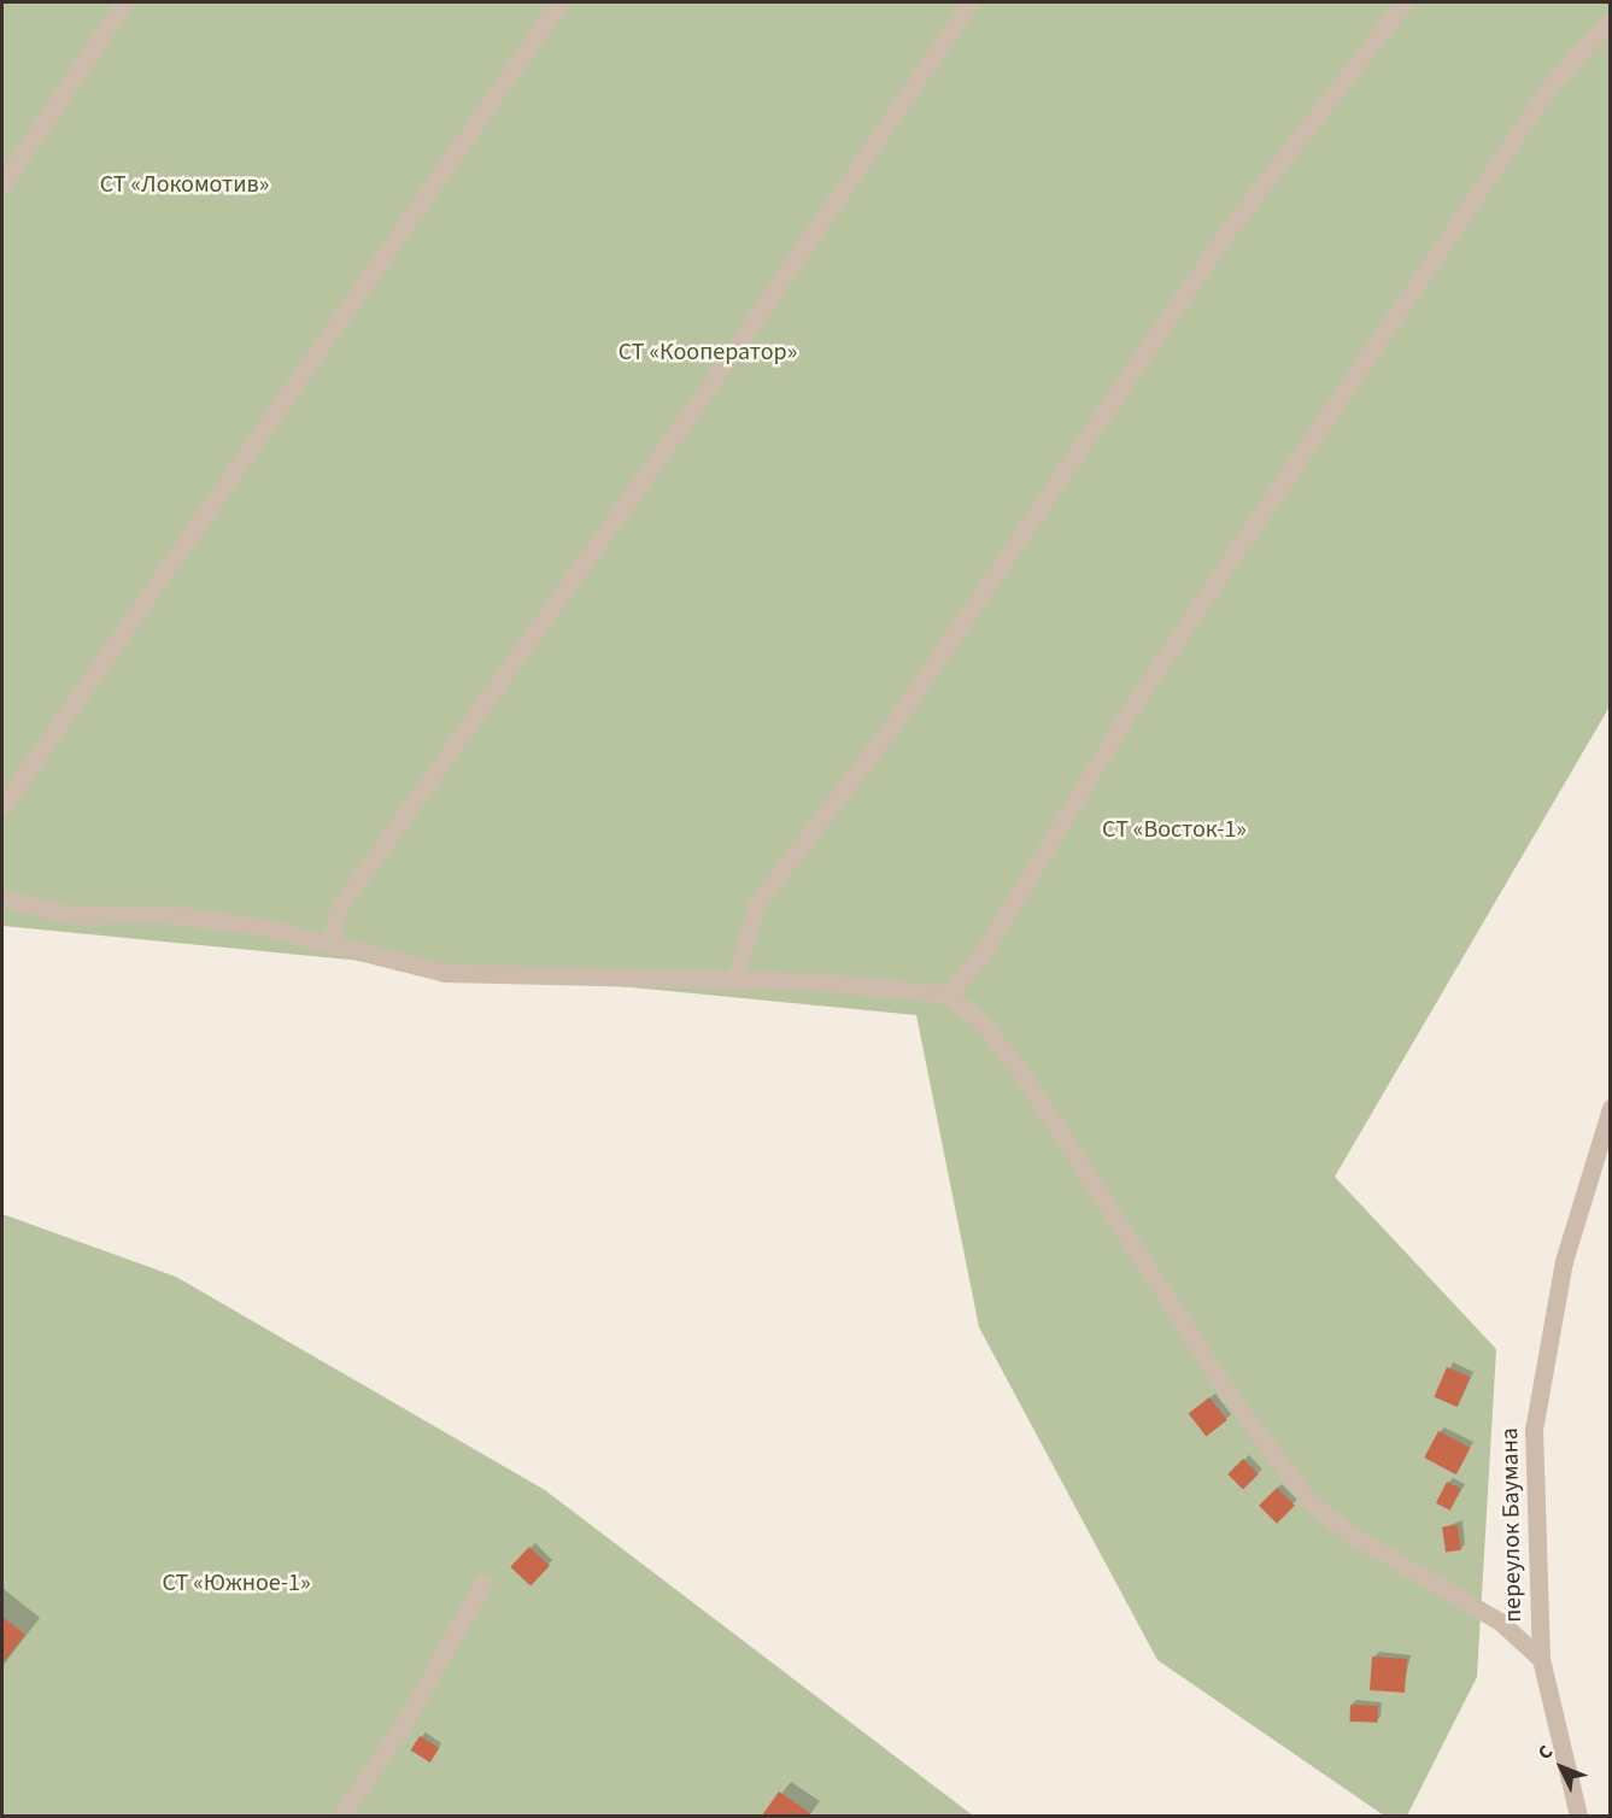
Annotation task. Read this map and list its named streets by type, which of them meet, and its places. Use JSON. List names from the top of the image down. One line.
{"streets":{"street":["переулок Баумана"]},"parks":["СТ «Локомотив»","СТ «Кооператор»","СТ «Восток-1»","СТ «Южное-1»"],"north":"top left"}
